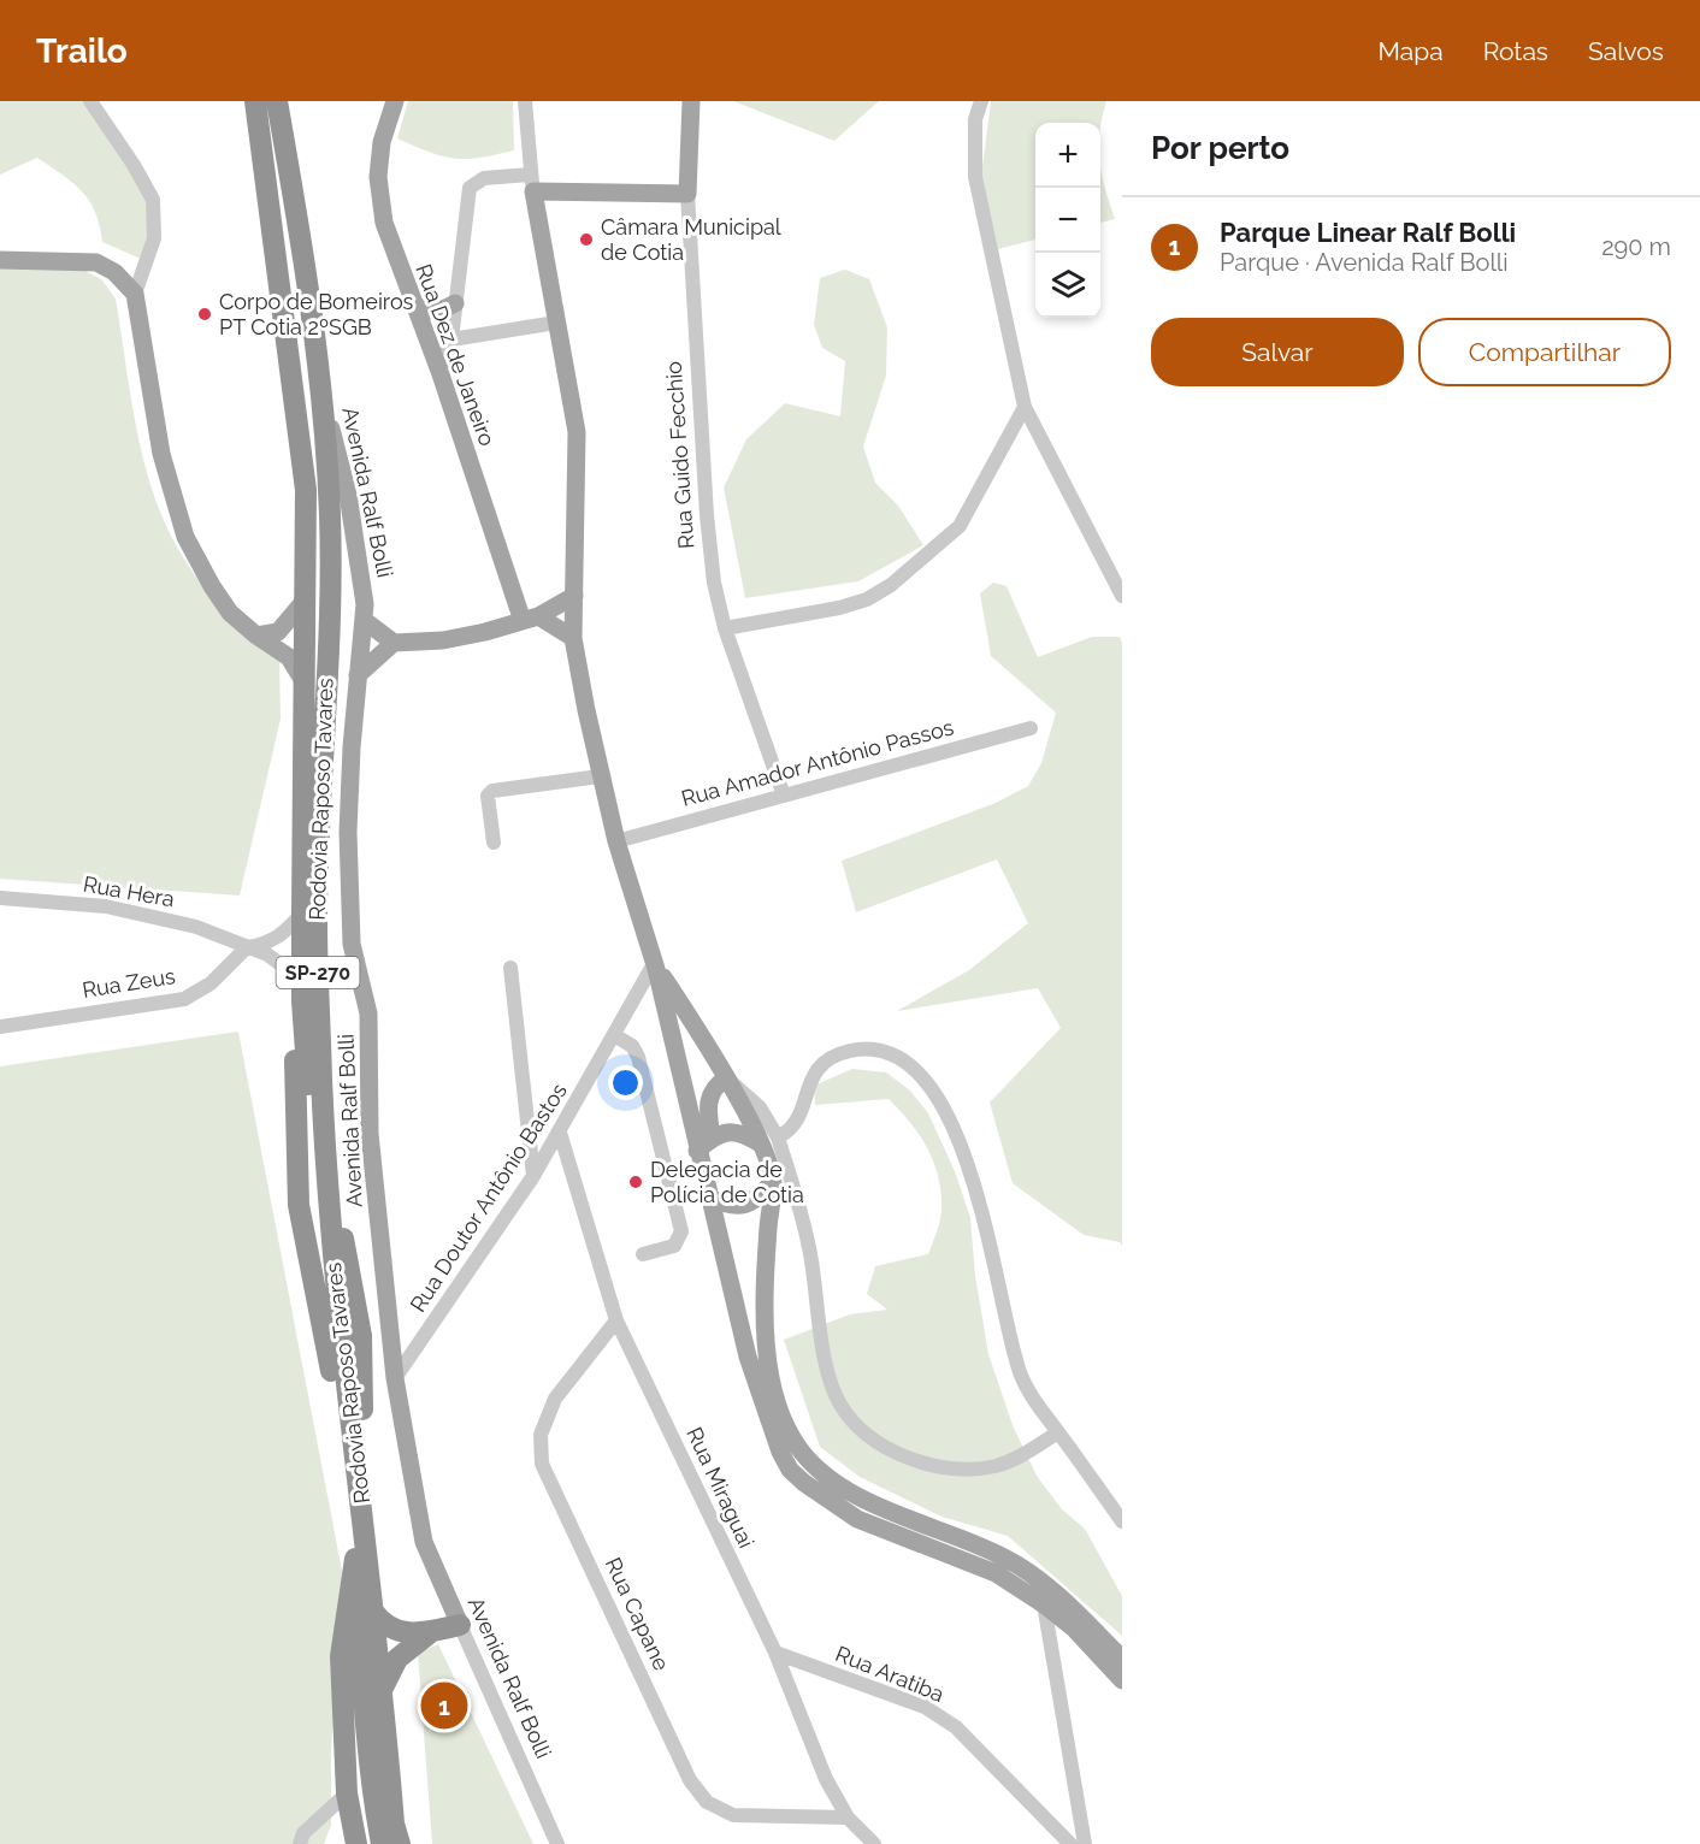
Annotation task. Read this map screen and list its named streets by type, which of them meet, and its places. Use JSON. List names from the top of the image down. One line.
{"streets":{"highway":["Rodovia Raposo Tavares","SP-270"],"main road":["Rua Dez de Janeiro","Rua Guido Fecchio","Avenida Ralf Bolli"],"street":["Rua Amador Antônio Passos","Rua Hera","Rua Zeus","Rua Doutor Antônio Bastos","Rua Miraguai","Rua Capane","Rua Aratiba"]},"crossings":[["Rua Guido Fecchio","Rua Amador Antônio Passos"],["Avenida Ralf Bolli","Rodovia Raposo Tavares"],["Avenida Ralf Bolli","Rua Doutor Antônio Bastos"],["Rodovia Raposo Tavares","Rua Hera"],["Rua Hera","Rua Zeus"],["Rua Doutor Antônio Bastos","Rua Miraguai"],["Rua Miraguai","Rua Capane"],["Rua Miraguai","Rua Aratiba"]],"places":["Câmara Municipal de Cotia","Corpo de Bomeiros PT Cotia 2ºSGB","Delegacia de Polícia de Cotia"],"page":{"header":"Trailo","nav":["Mapa","Rotas","Salvos"],"heading":"Por perto","map_buttons":["+","−"],"list":[{"mark":"1","name":"Parque Linear Ralf Bolli","note":"Parque · Avenida Ralf Bolli","value":"290 m"}],"buttons":["Salvar","Compartilhar"],"pins":"1"}}
